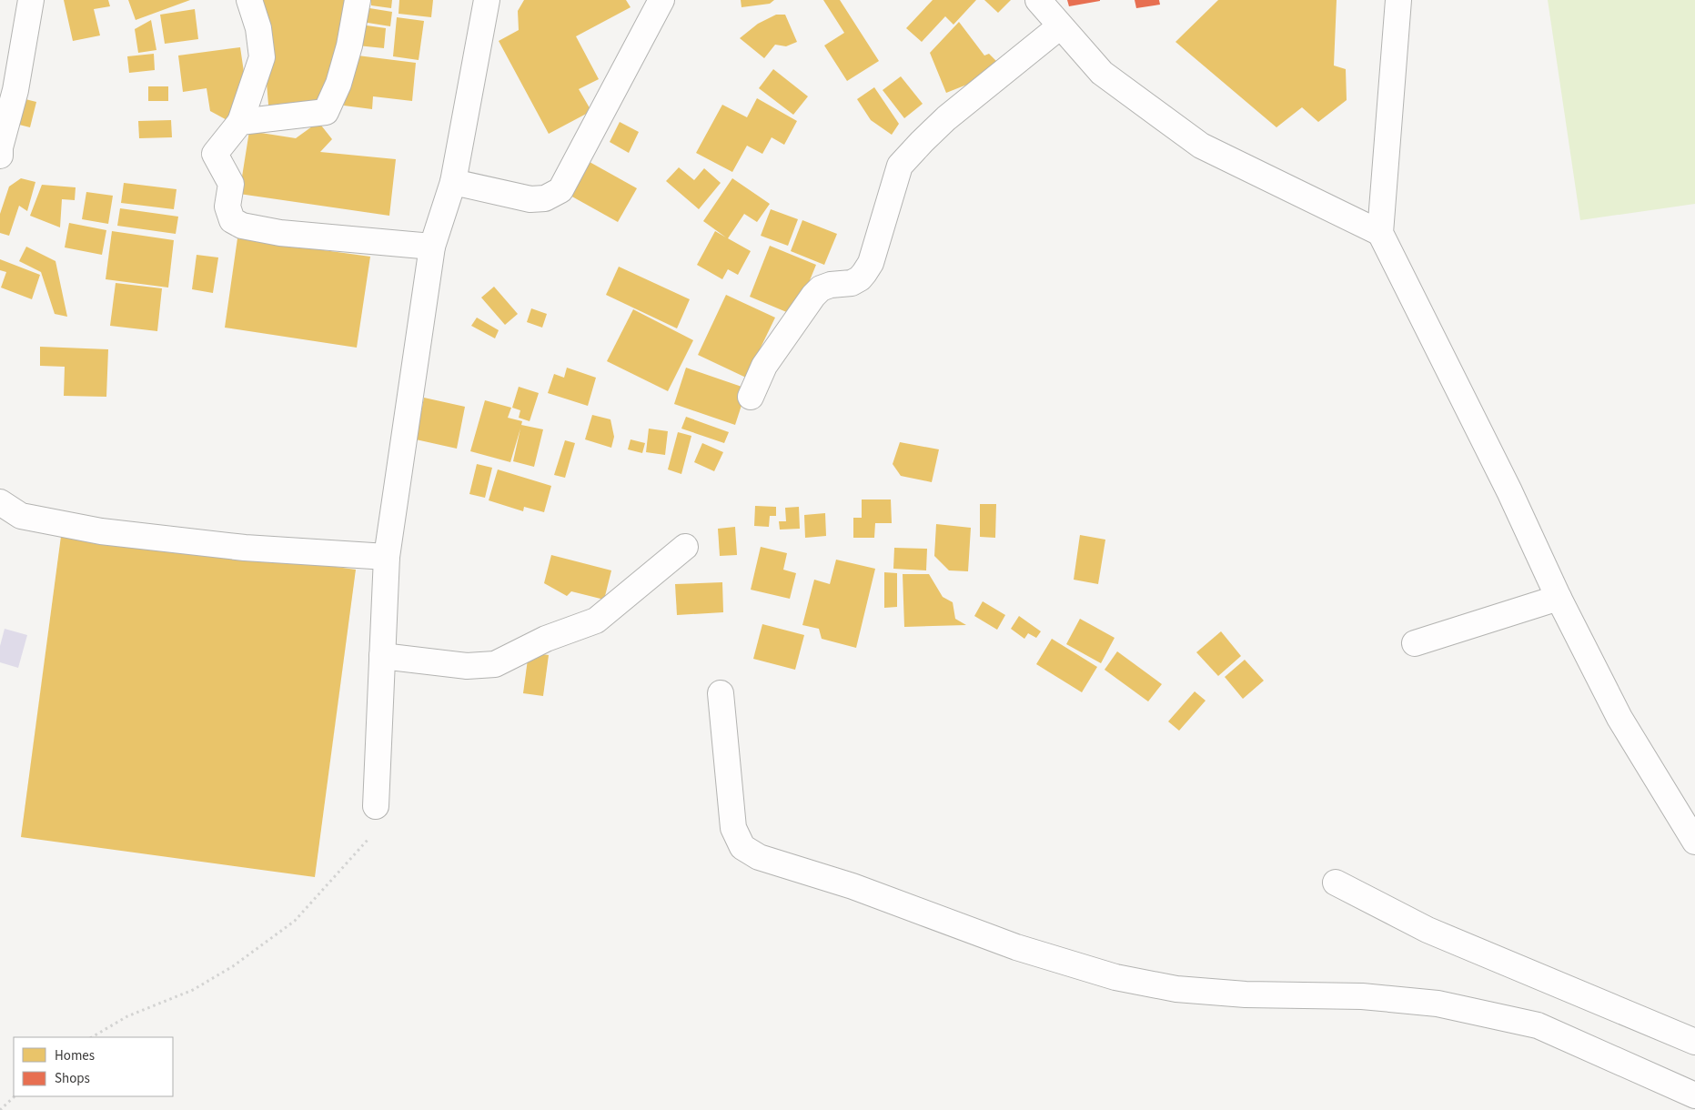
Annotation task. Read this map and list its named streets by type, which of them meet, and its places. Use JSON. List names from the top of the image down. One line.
{"legend":["Homes","Shops"]}
